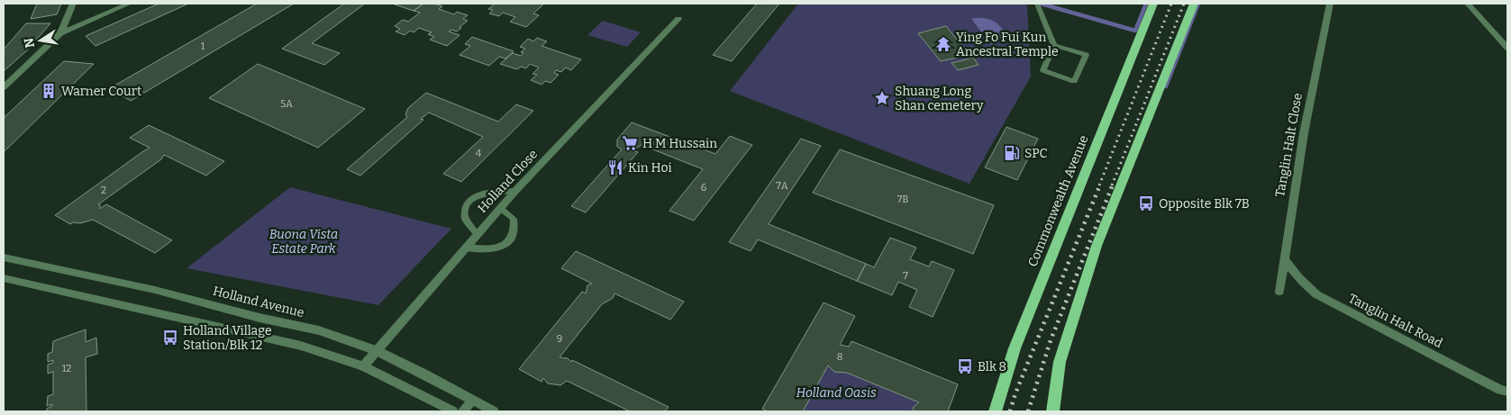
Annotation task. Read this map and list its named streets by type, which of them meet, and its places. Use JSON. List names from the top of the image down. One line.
{"streets":{"main road":["Commonwealth Avenue"],"street":["Tanglin Halt Close","Holland Close","Holland Avenue","Tanglin Halt Road"]},"crossings":[["Tanglin Halt Close","Tanglin Halt Road"],["Holland Close","Holland Avenue"]],"parks":["Buona Vista Estate Park","Holland Oasis"],"places":{"temple":["Ying Fo Fui Kun Ancestral Temple"],"building":["Warner Court"],"place":["Shuang Long Shan cemetery"],"supermarket":["H M Hussain"],"fuel station":["SPC"],"restaurant":["Kin Hoi"],"bus stop":["Opposite Blk 7B","Holland Village Station/Blk 12","Blk 8"]},"house_numbers":["1","5A","4","7A","6","2","7B","7","9","8","12"],"north":"left"}
